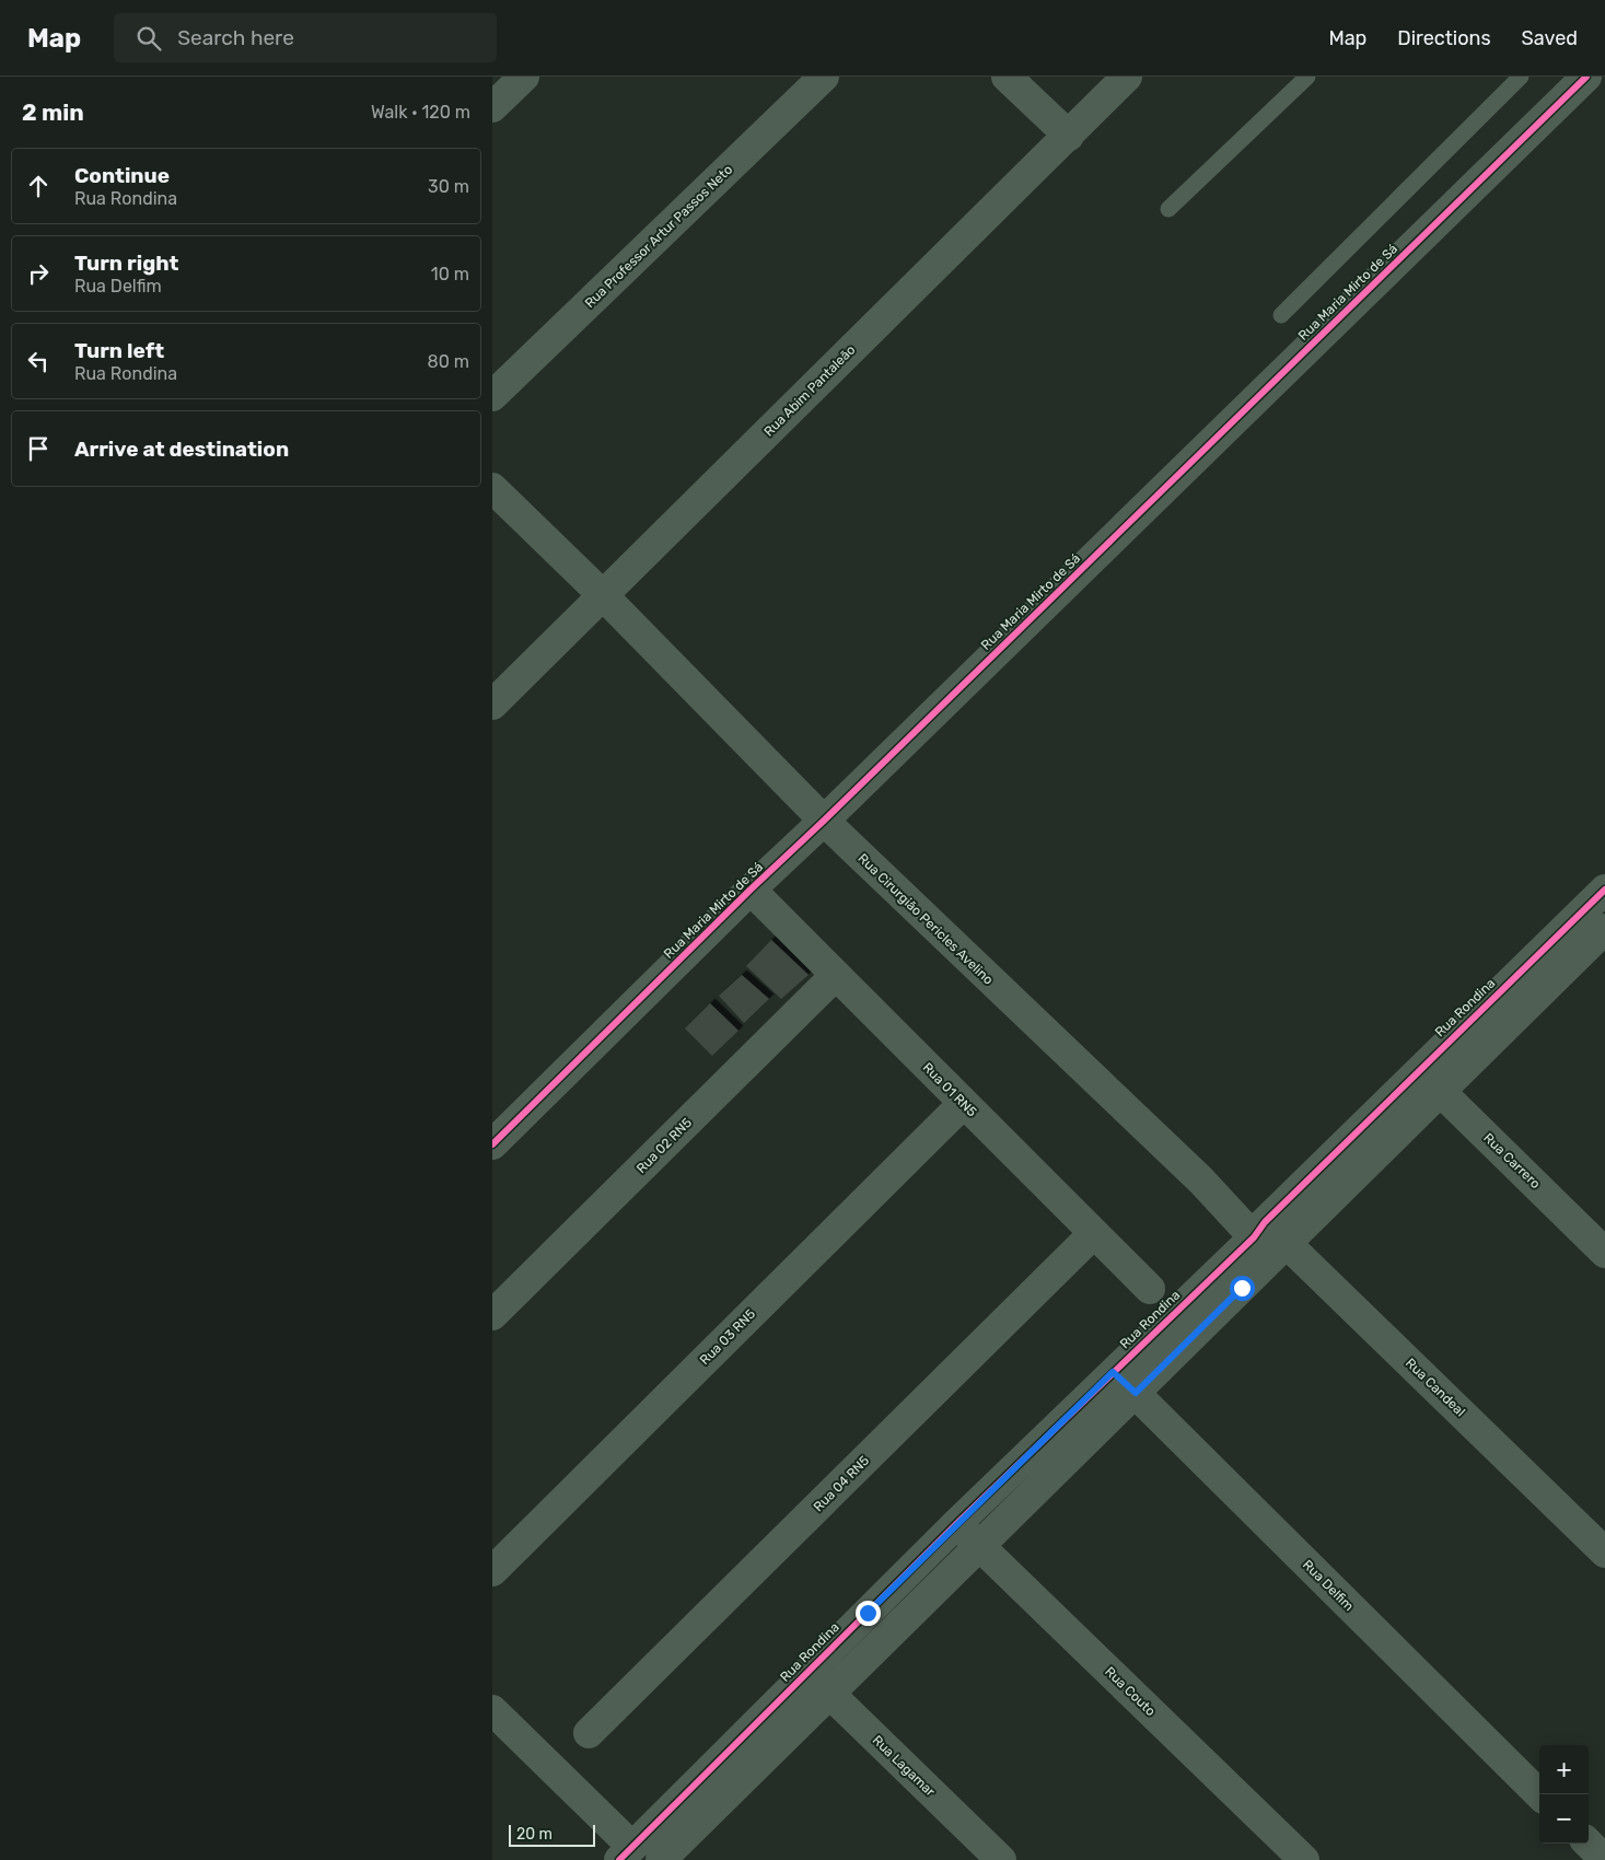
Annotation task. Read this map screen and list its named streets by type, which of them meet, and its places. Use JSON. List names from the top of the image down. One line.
{"streets":{"street":["Rua Professor Artur Passos Neto","Rua Maria Mirto de Sá","Rua Abim Pantaleão","Rua Cirurgião Pericles Avelino","Rua Rondina","Rua 01 RN5","Rua 02 RN5","Rua Carrero","Rua 03 RN5","Rua Candeal","Rua 04 RN5","Rua Delfim","Rua Couto","Rua Lagamar"]},"crossings":[["Rua Maria Mirto de Sá","Rua Cirurgião Pericles Avelino"],["Rua Maria Mirto de Sá","Rua 01 RN5"],["Rua Abim Pantaleão","Rua Cirurgião Pericles Avelino"],["Rua Cirurgião Pericles Avelino","Rua Rondina"],["Rua Cirurgião Pericles Avelino","Rua Candeal"],["Rua Rondina","Rua Carrero"],["Rua Rondina","Rua Candeal"],["Rua Rondina","Rua Delfim"],["Rua Rondina","Rua Couto"],["Rua Rondina","Rua Lagamar"],["Rua 01 RN5","Rua 02 RN5"],["Rua 01 RN5","Rua 03 RN5"],["Rua 01 RN5","Rua 04 RN5"]],"scale_bar":"20 m","page":{"header":"Map","search":"Search here","nav":["Map","Directions","Saved"],"heading":["2 min","Walk · 120 m"],"list":[["Continue","Rua Rondina","30 m"],["Turn right","Rua Delfim","10 m"],["Turn left","Rua Rondina","80 m"],"Arrive at destination"],"map_buttons":["+","−"],"scale":"20 m"}}
